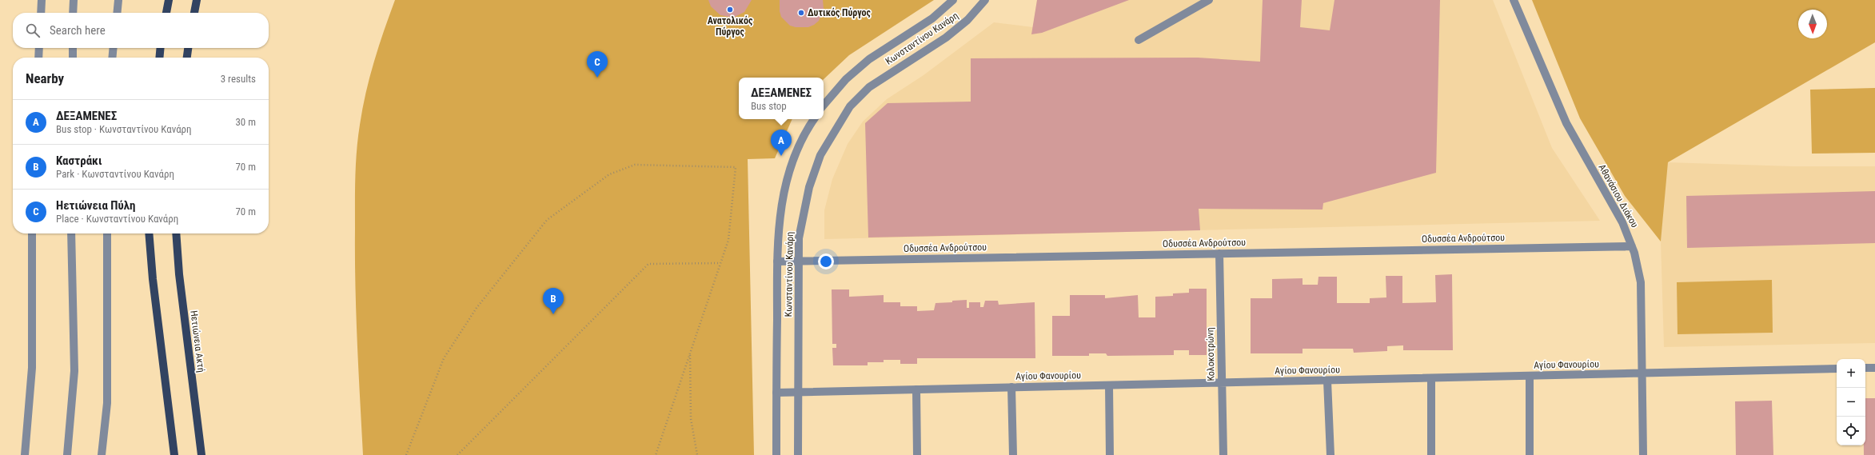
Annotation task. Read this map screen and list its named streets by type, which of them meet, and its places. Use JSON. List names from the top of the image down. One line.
{"streets":{"main road":["Ηετιώνεια Ακτή"],"street":["Κωνσταντίνου Κανάρη","Αθανάσιου Διάκου","Οδυσσέα Ανδρούτσου","Κολοκοτρώνη","Αγίου Φανουρίου"]},"crossings":[["Κωνσταντίνου Κανάρη","Οδυσσέα Ανδρούτσου"],["Κωνσταντίνου Κανάρη","Αγίου Φανουρίου"],["Αθανάσιου Διάκου","Οδυσσέα Ανδρούτσου"],["Αθανάσιου Διάκου","Αγίου Φανουρίου"],["Οδυσσέα Ανδρούτσου","Κολοκοτρώνη"],["Κολοκοτρώνη","Αγίου Φανουρίου"]],"places":["Ανατολικός Πύργος","Δυτικός Πύργος"],"north":"bottom","page":{"search":"Search here","pins":["C","A","B"],"heading":["Nearby","3 results"],"popup":["ΔΕΞΑΜΕΝΕΣ","Bus stop"],"list":[{"mark":"A","name":"ΔΕΞΑΜΕΝΕΣ","note":"Bus stop · Κωνσταντίνου Κανάρη","value":"30 m"},{"mark":"B","name":"Καστράκι","note":"Park · Κωνσταντίνου Κανάρη","value":"70 m"},{"mark":"C","name":"Ηετιώνεια Πύλη","note":"Place · Κωνσταντίνου Κανάρη","value":"70 m"}],"map_buttons":["+","−"]}}
